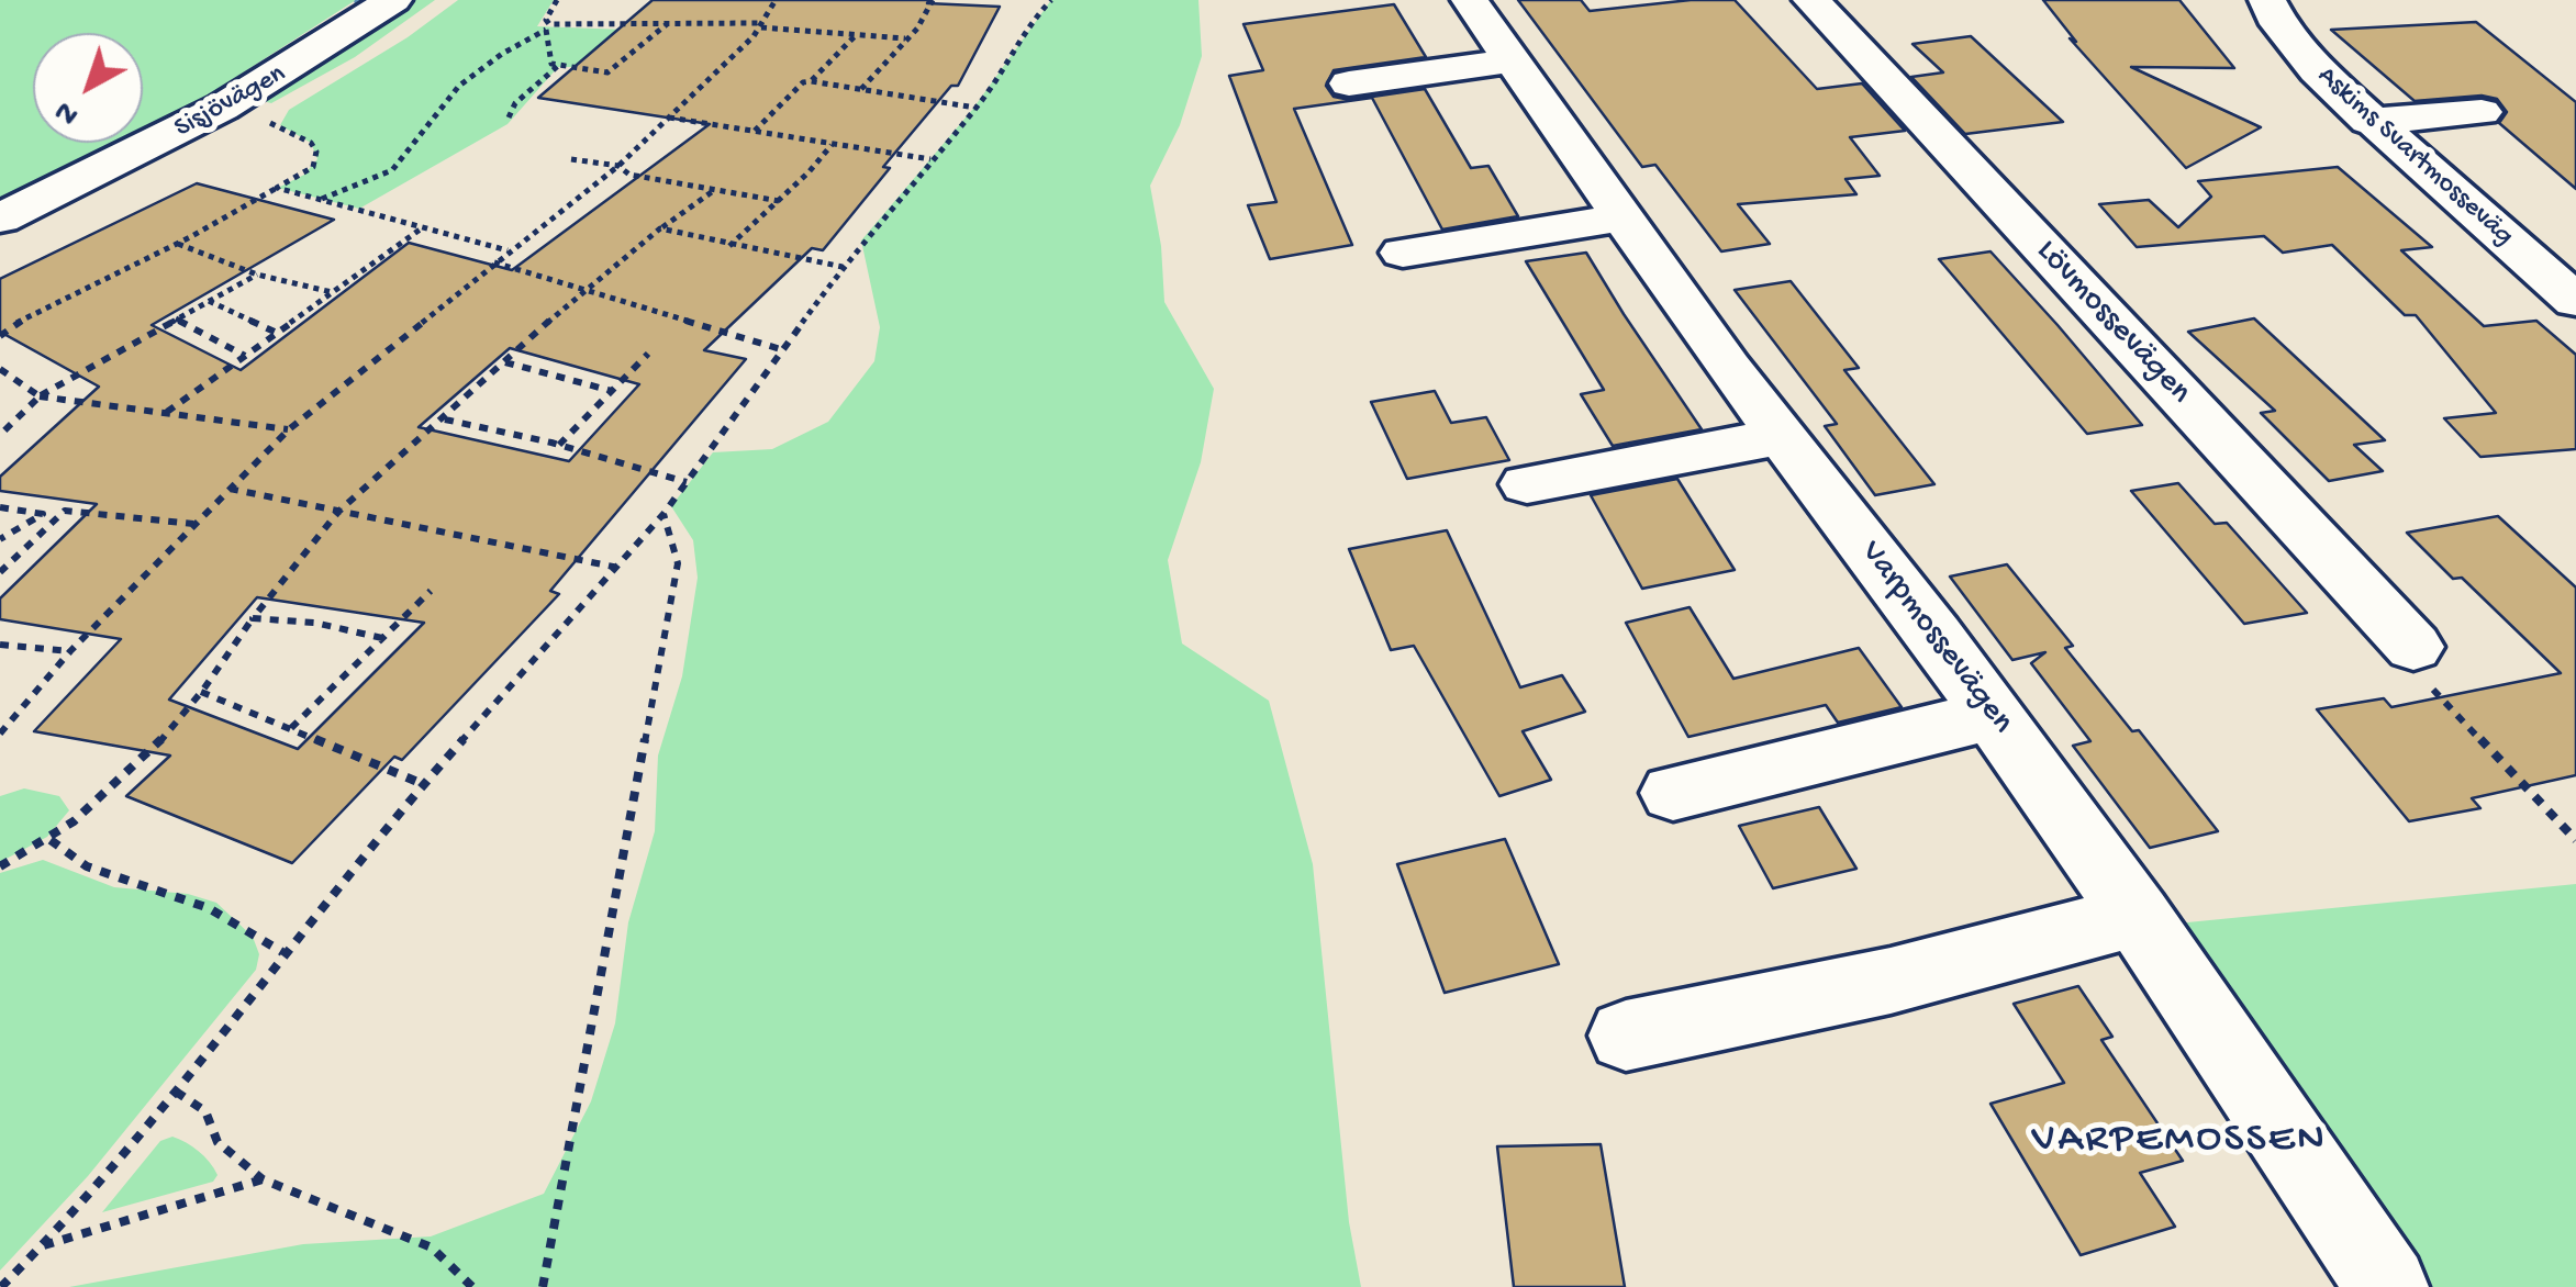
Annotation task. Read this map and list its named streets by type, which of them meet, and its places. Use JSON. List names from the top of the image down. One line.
{"streets":{"street":["Sisjövägen","Askims Svartmosseväg","Lövmossevägen","Varpmossevägen"]},"districts":["VARPEMOSSEN"],"north":"bottom left"}
